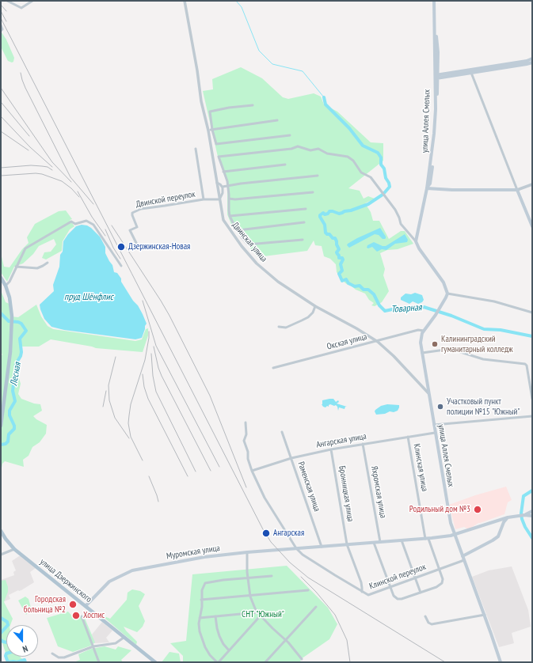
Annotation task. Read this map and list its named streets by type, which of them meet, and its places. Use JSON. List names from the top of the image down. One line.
{"streets":{"main road":["улица Аллея Смелых","Муромская улица","улица Дзержинского"],"street":["Двинской переулок","Двинская улица","Окская улица","Ангарская улица","Клинская улица","Раменская улица","Яхромская улица","Бронницкая улица","Клинской переулок"]},"crossings":[["улица Аллея Смелых","Двинская улица"],["улица Аллея Смелых","Окская улица"],["улица Аллея Смелых","Ангарская улица"],["улица Аллея Смелых","Клинской переулок"],["Двинской переулок","Двинская улица"],["Двинская улица","Окская улица"],["Ангарская улица","Клинская улица"],["Ангарская улица","Раменская улица"],["Ангарская улица","Яхромская улица"],["Ангарская улица","Бронницкая улица"],["Клинская улица","Клинской переулок"],["Раменская улица","Муромская улица"],["Муромская улица","улица Дзержинского"]],"water":["пруд Шёнфлис","Товарная","Лесная"],"parks":["СНТ \"Южный\""],"places":["Дзержинская-Новая","Калининградский гуманитарный колледж","Участковый пункт полиции №15 \"Южный\"","Родильный дом №3","Ангарская","Городская больница №2","Хоспис"],"north":"bottom"}
